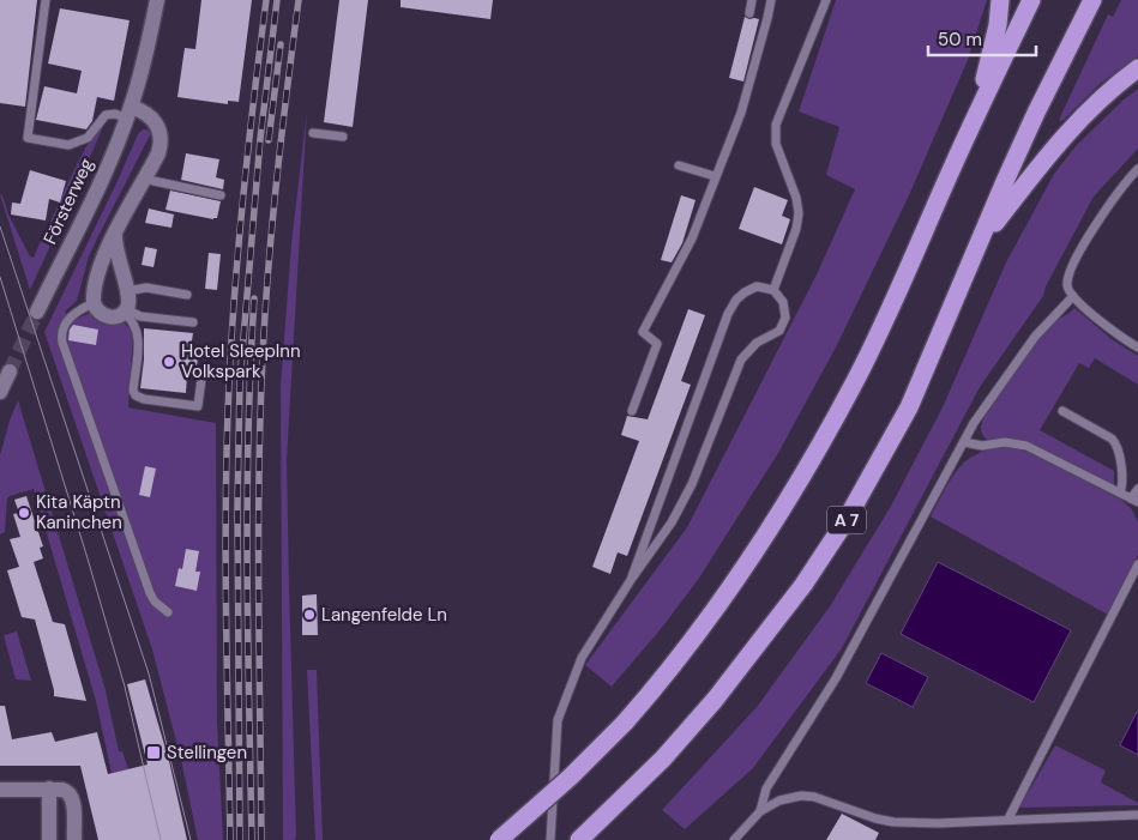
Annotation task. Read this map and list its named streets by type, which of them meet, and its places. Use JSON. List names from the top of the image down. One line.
{"streets":{"highway":["A 7"],"street":["Försterweg"]},"places":{"other":["Hotel SleepInn Volkspark","Kita Käptn Kaninchen","Langenfelde Ln"],"transit":["Stellingen"]},"scale_bar":"50 m"}
